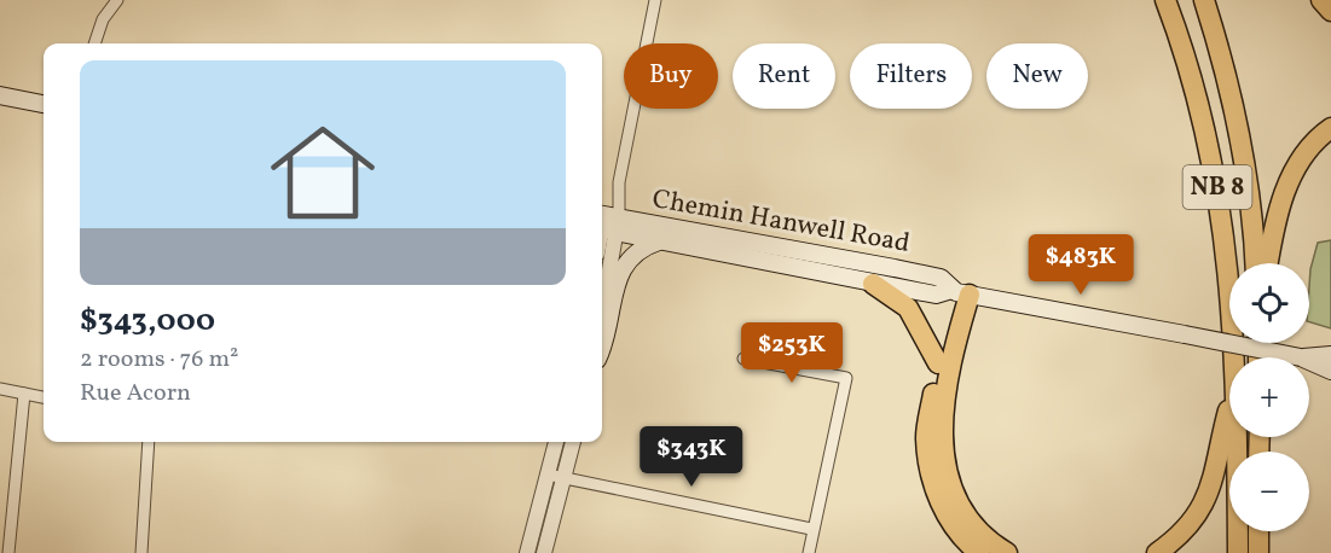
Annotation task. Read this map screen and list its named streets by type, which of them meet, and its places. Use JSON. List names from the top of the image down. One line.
{"streets":{"highway":["NB 8"],"main road":["Chemin Hanwell Road"]},"page":{"chip":["Buy","Rent","Filters","New"],"list":[{"name":"$343,000","note":"2 rooms · 76 m² · Rue Acorn"}],"price":["$483K","$253K","$343K"],"map_buttons":["+","−"]}}
